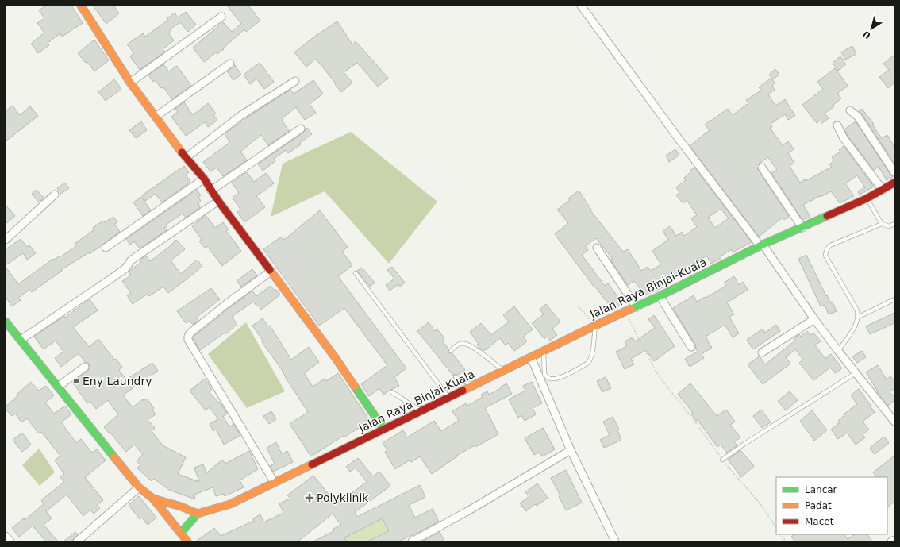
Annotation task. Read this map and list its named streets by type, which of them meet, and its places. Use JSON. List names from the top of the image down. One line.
{"streets":{"main road":["Jalan Raya Binjai-Kuala"]},"places":{"other":["Eny Laundry"],"health":["Polyklinik"]},"legend":["Lancar","Padat","Macet"],"north":"bottom left"}
